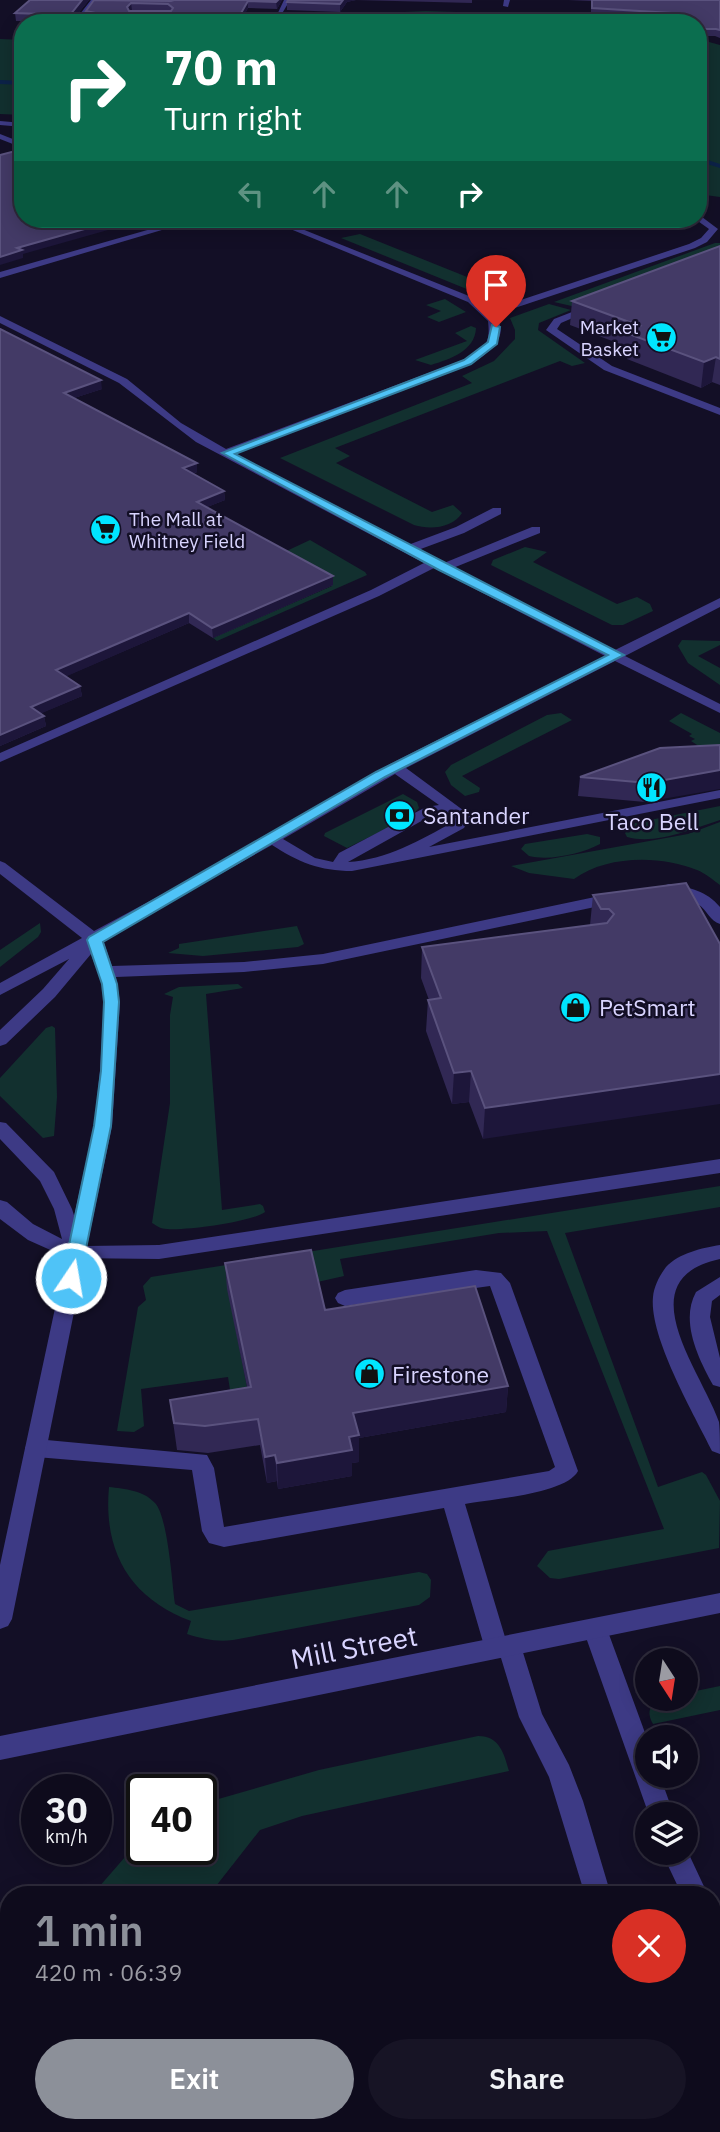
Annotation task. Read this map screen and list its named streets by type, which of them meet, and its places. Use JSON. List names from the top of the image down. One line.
{"streets":{"street":["Mill Street"]},"places":{"supermarket":["Market Basket","The Mall at Whitney Field"],"restaurant":["Taco Bell"],"bank":["Santander"],"shop":["PetSmart","Firestone"]},"north":"bottom","page":{"turn":["70 m","Turn right"],"speed":"30 km/h","limit":"40","heading":["1 min","420 m · 06:39"],"buttons":["Exit","Share"]}}
